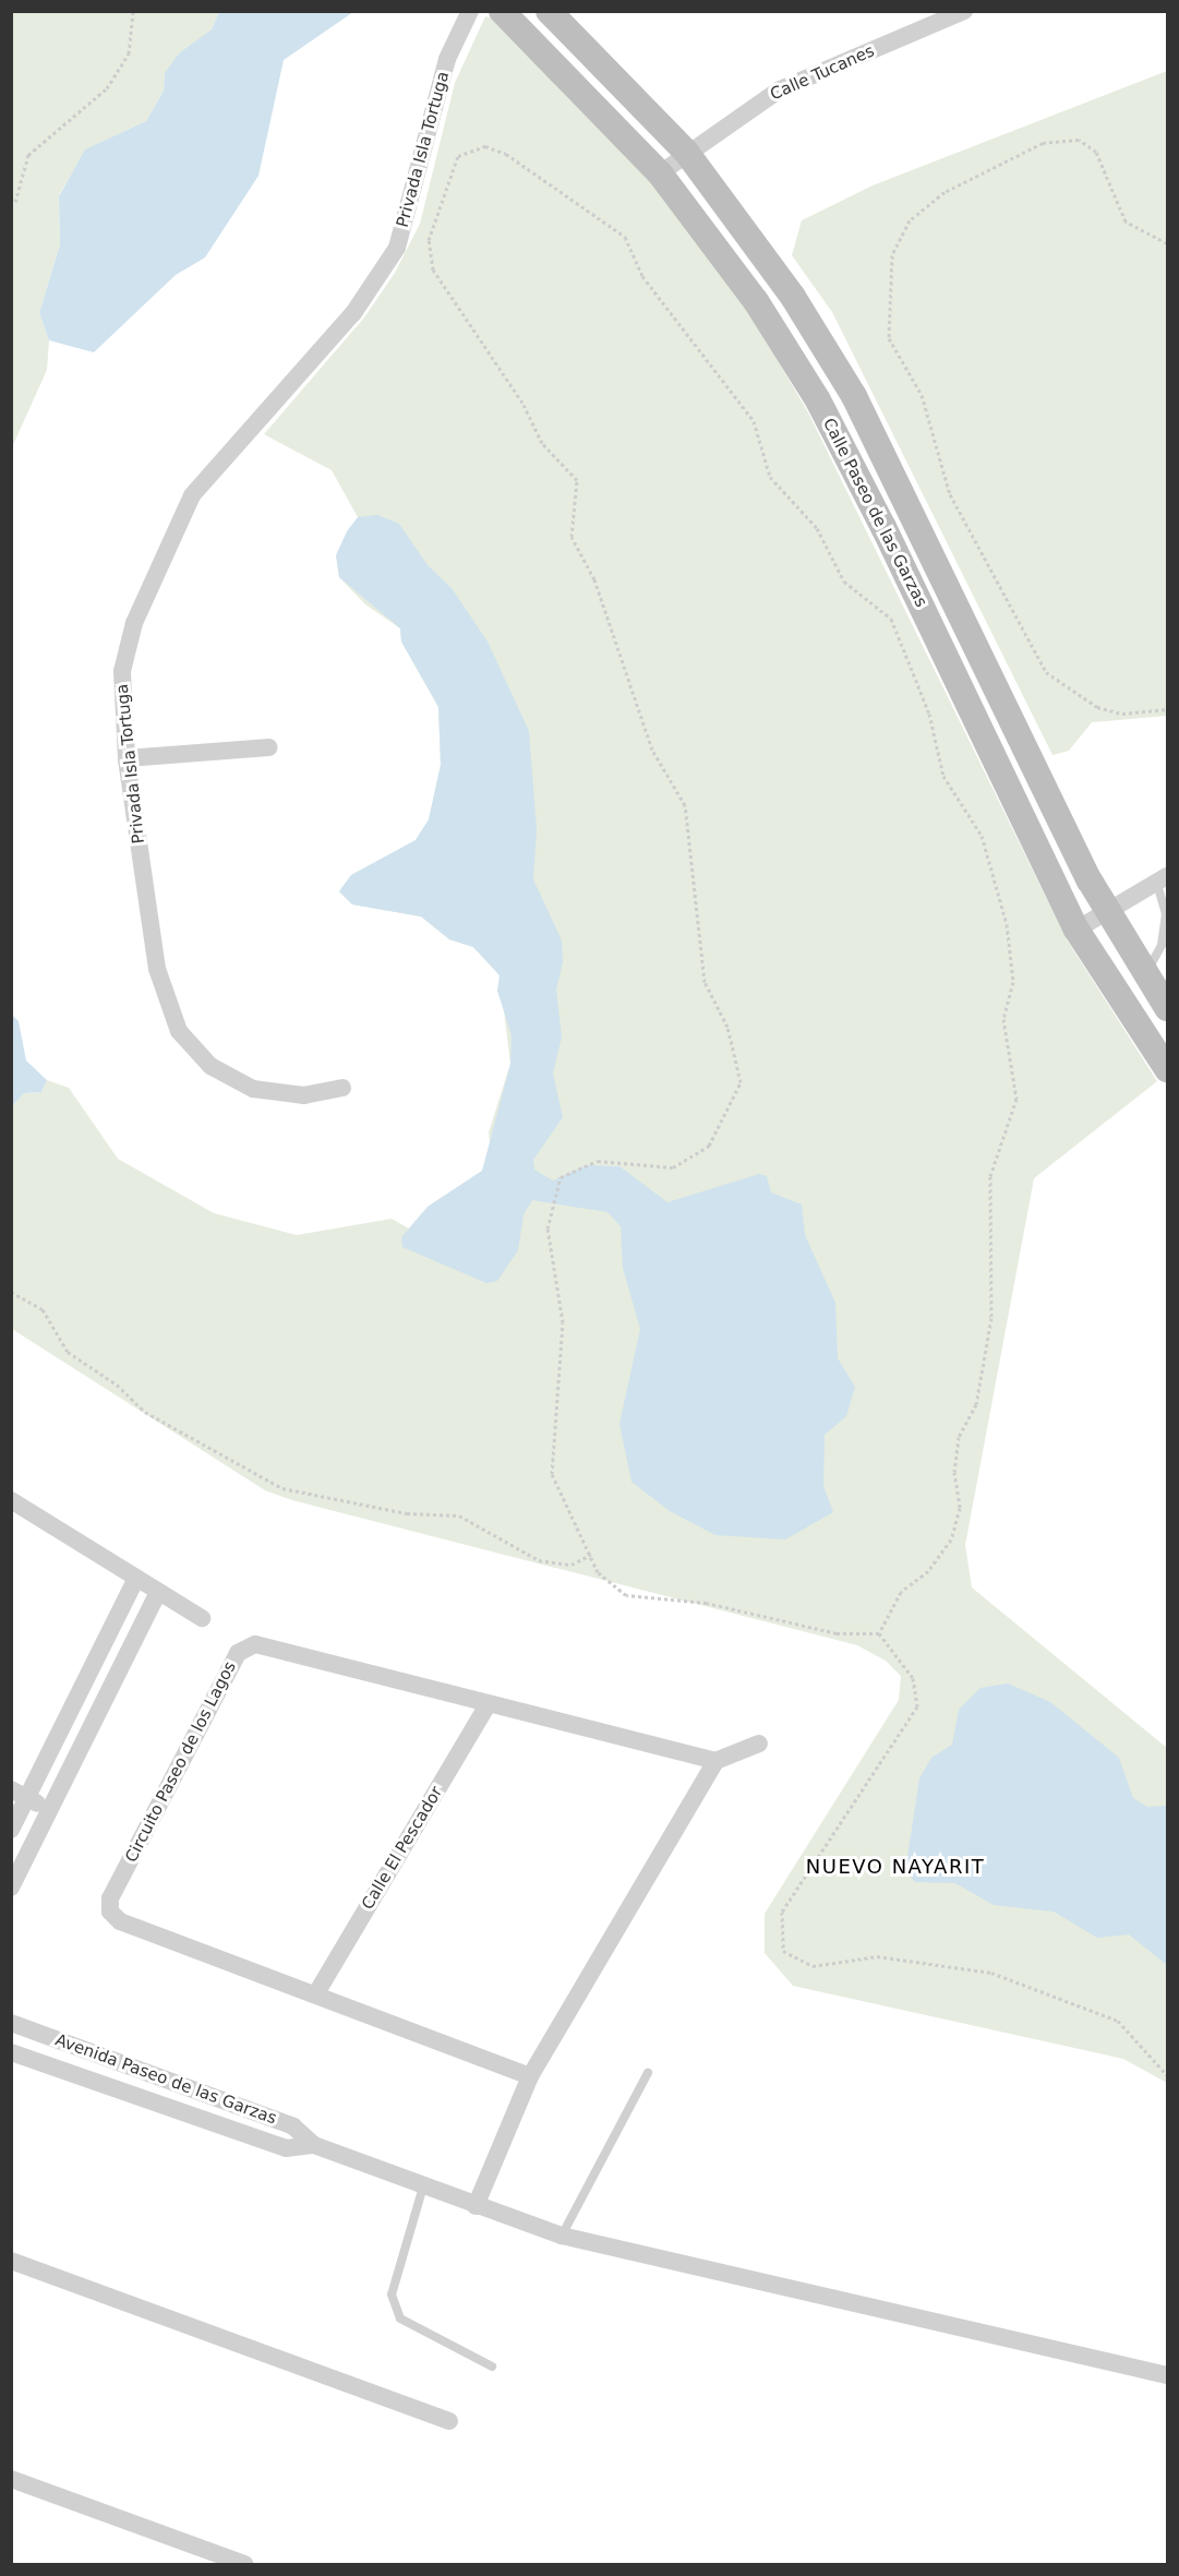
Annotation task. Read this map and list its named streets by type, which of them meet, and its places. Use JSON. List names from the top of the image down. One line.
{"streets":{"street":["Calle Tucanes","Privada Isla Tortuga","Calle Paseo de las Garzas","Circuito Paseo de los Lagos","Calle El Pescador","Avenida Paseo de las Garzas"]},"crossings":[["Calle Tucanes","Calle Paseo de las Garzas"],["Circuito Paseo de los Lagos","Calle El Pescador"]],"districts":["NUEVO NAYARIT"]}
